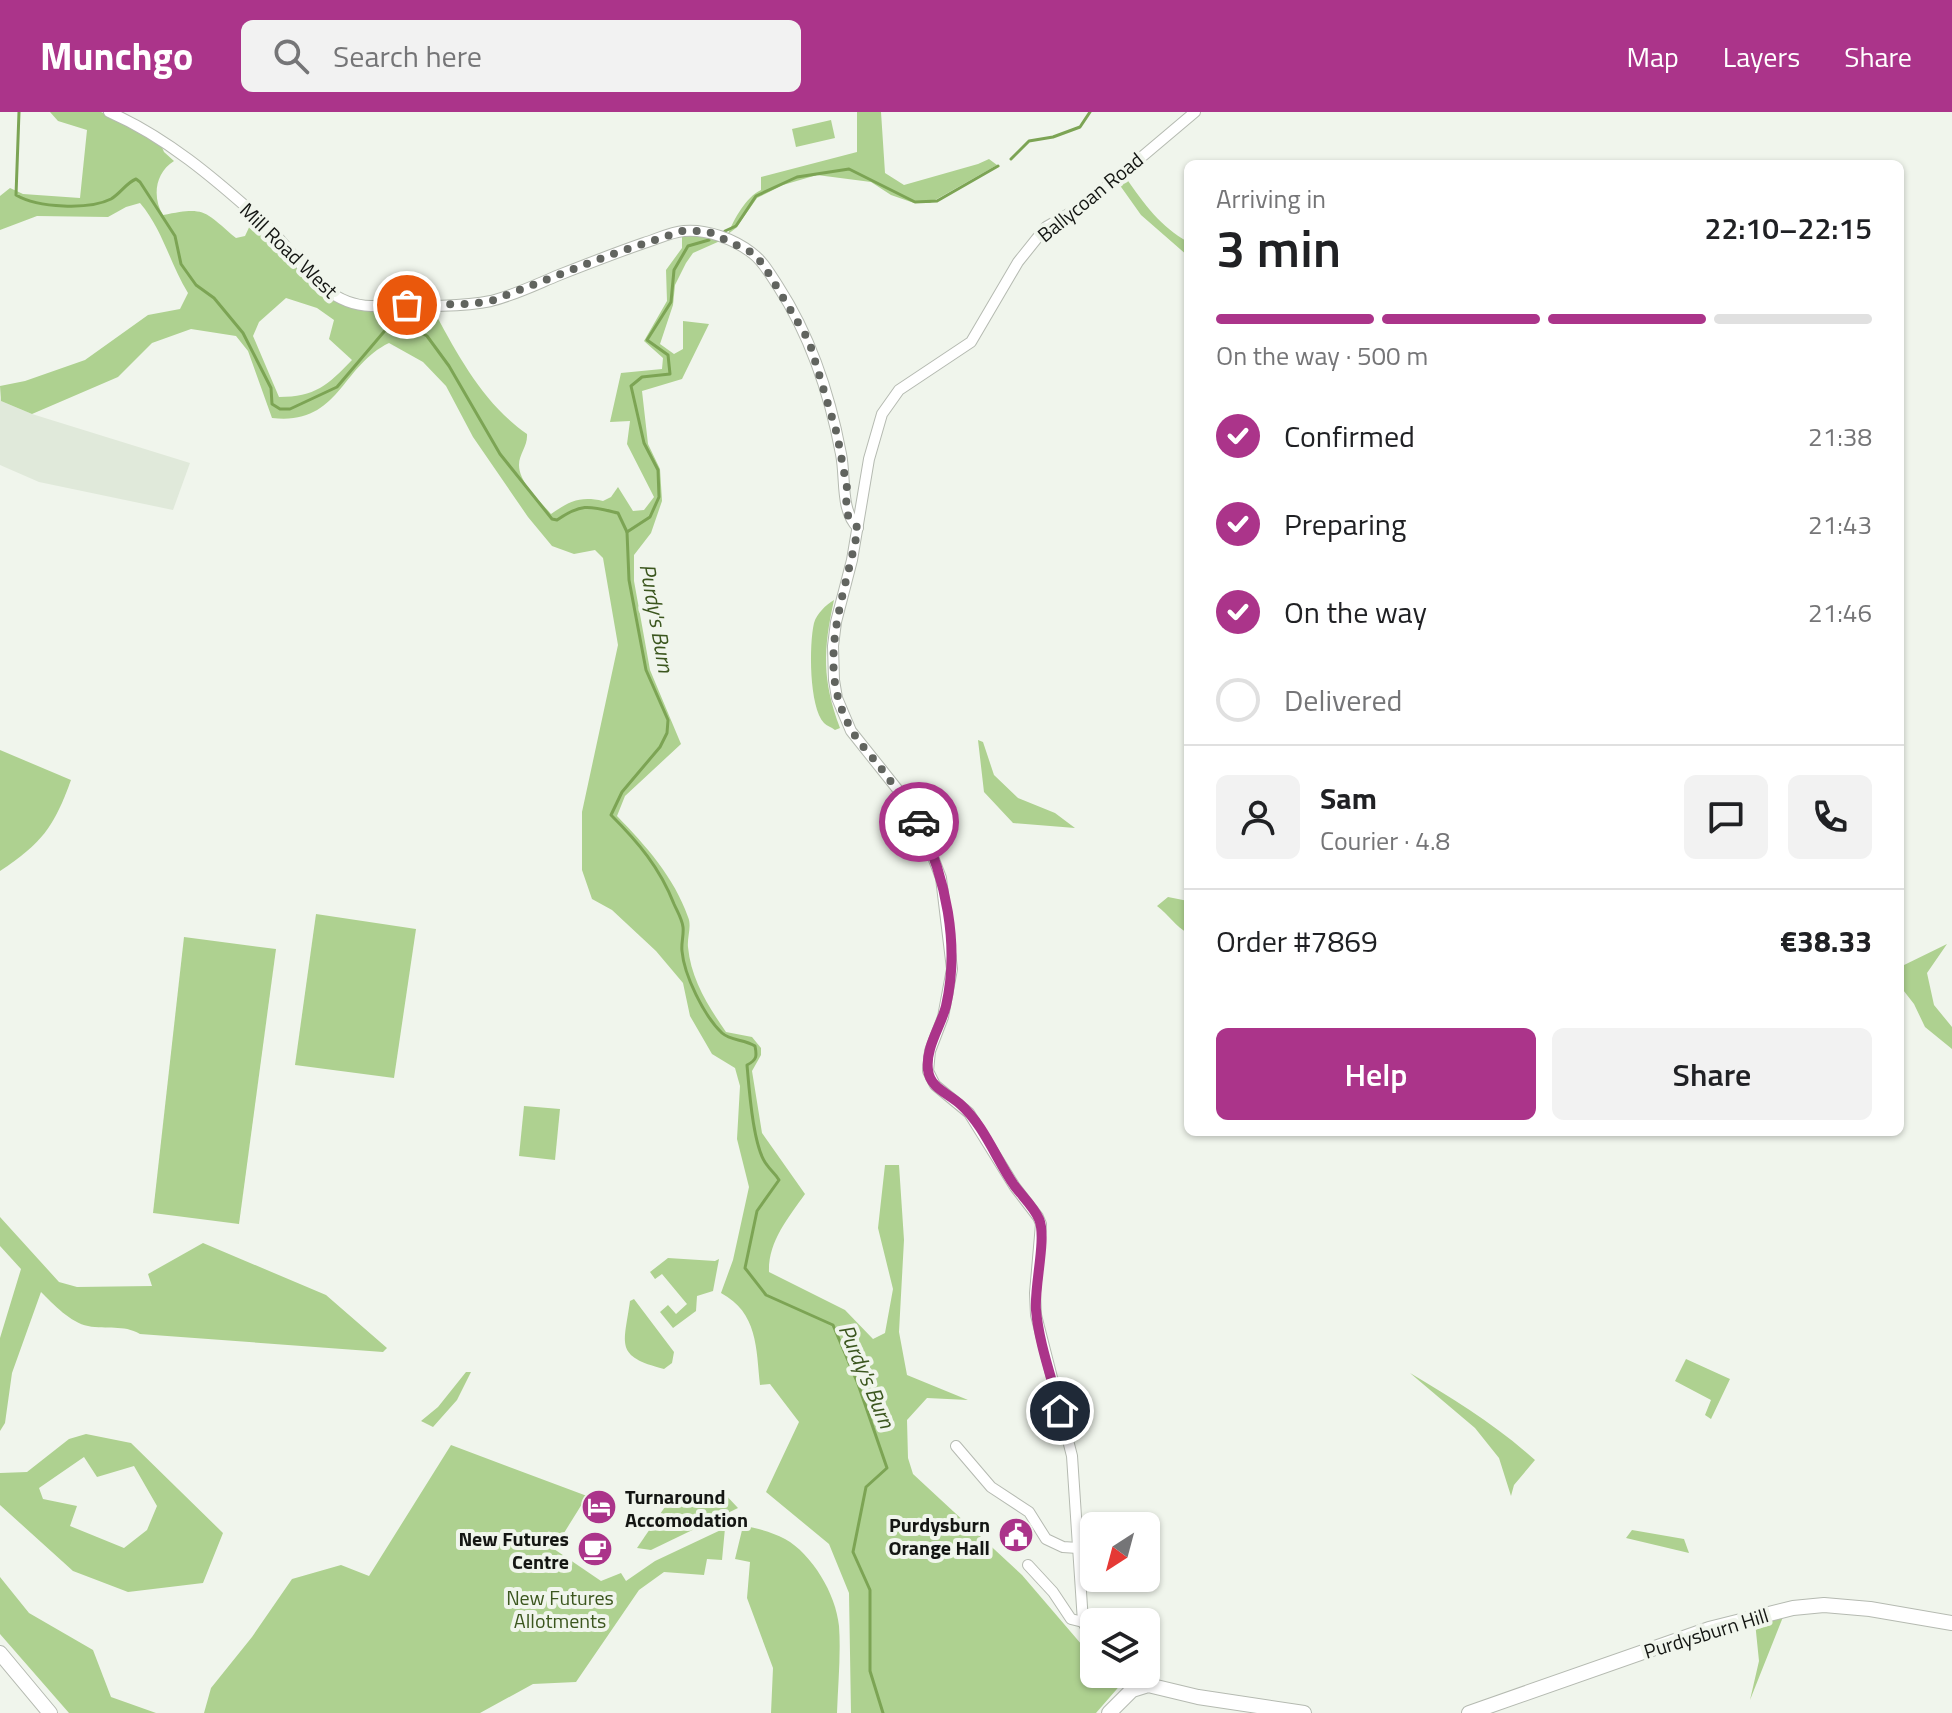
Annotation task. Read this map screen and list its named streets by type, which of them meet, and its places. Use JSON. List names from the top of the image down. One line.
{"streets":{"main road":["Purdysburn Hill"],"street":["Ballycoan Road","Mill Road West"]},"crossings":[["Ballycoan Road","Mill Road West"]],"water":["Purdy's Burn"],"parks":["New Futures Allotments"],"places":{"hotel":["Turnaround Accomodation"],"public building":["Purdysburn Orange Hall"],"cafe":["New Futures Centre"]},"north":"bottom left","page":{"header":"Munchgo","search":"Search here","nav":["Map","Layers","Share"],"heading":["3 min","Arriving in","22:10–22:15"],"panel":["Sam","Courier · 4.8","Order #7869","€38.33"],"bar":"On the way · 500 m","list":[["Confirmed","21:38"],["Preparing","21:43"],["On the way","21:46"],"Delivered"],"buttons":["Help","Share"]}}
